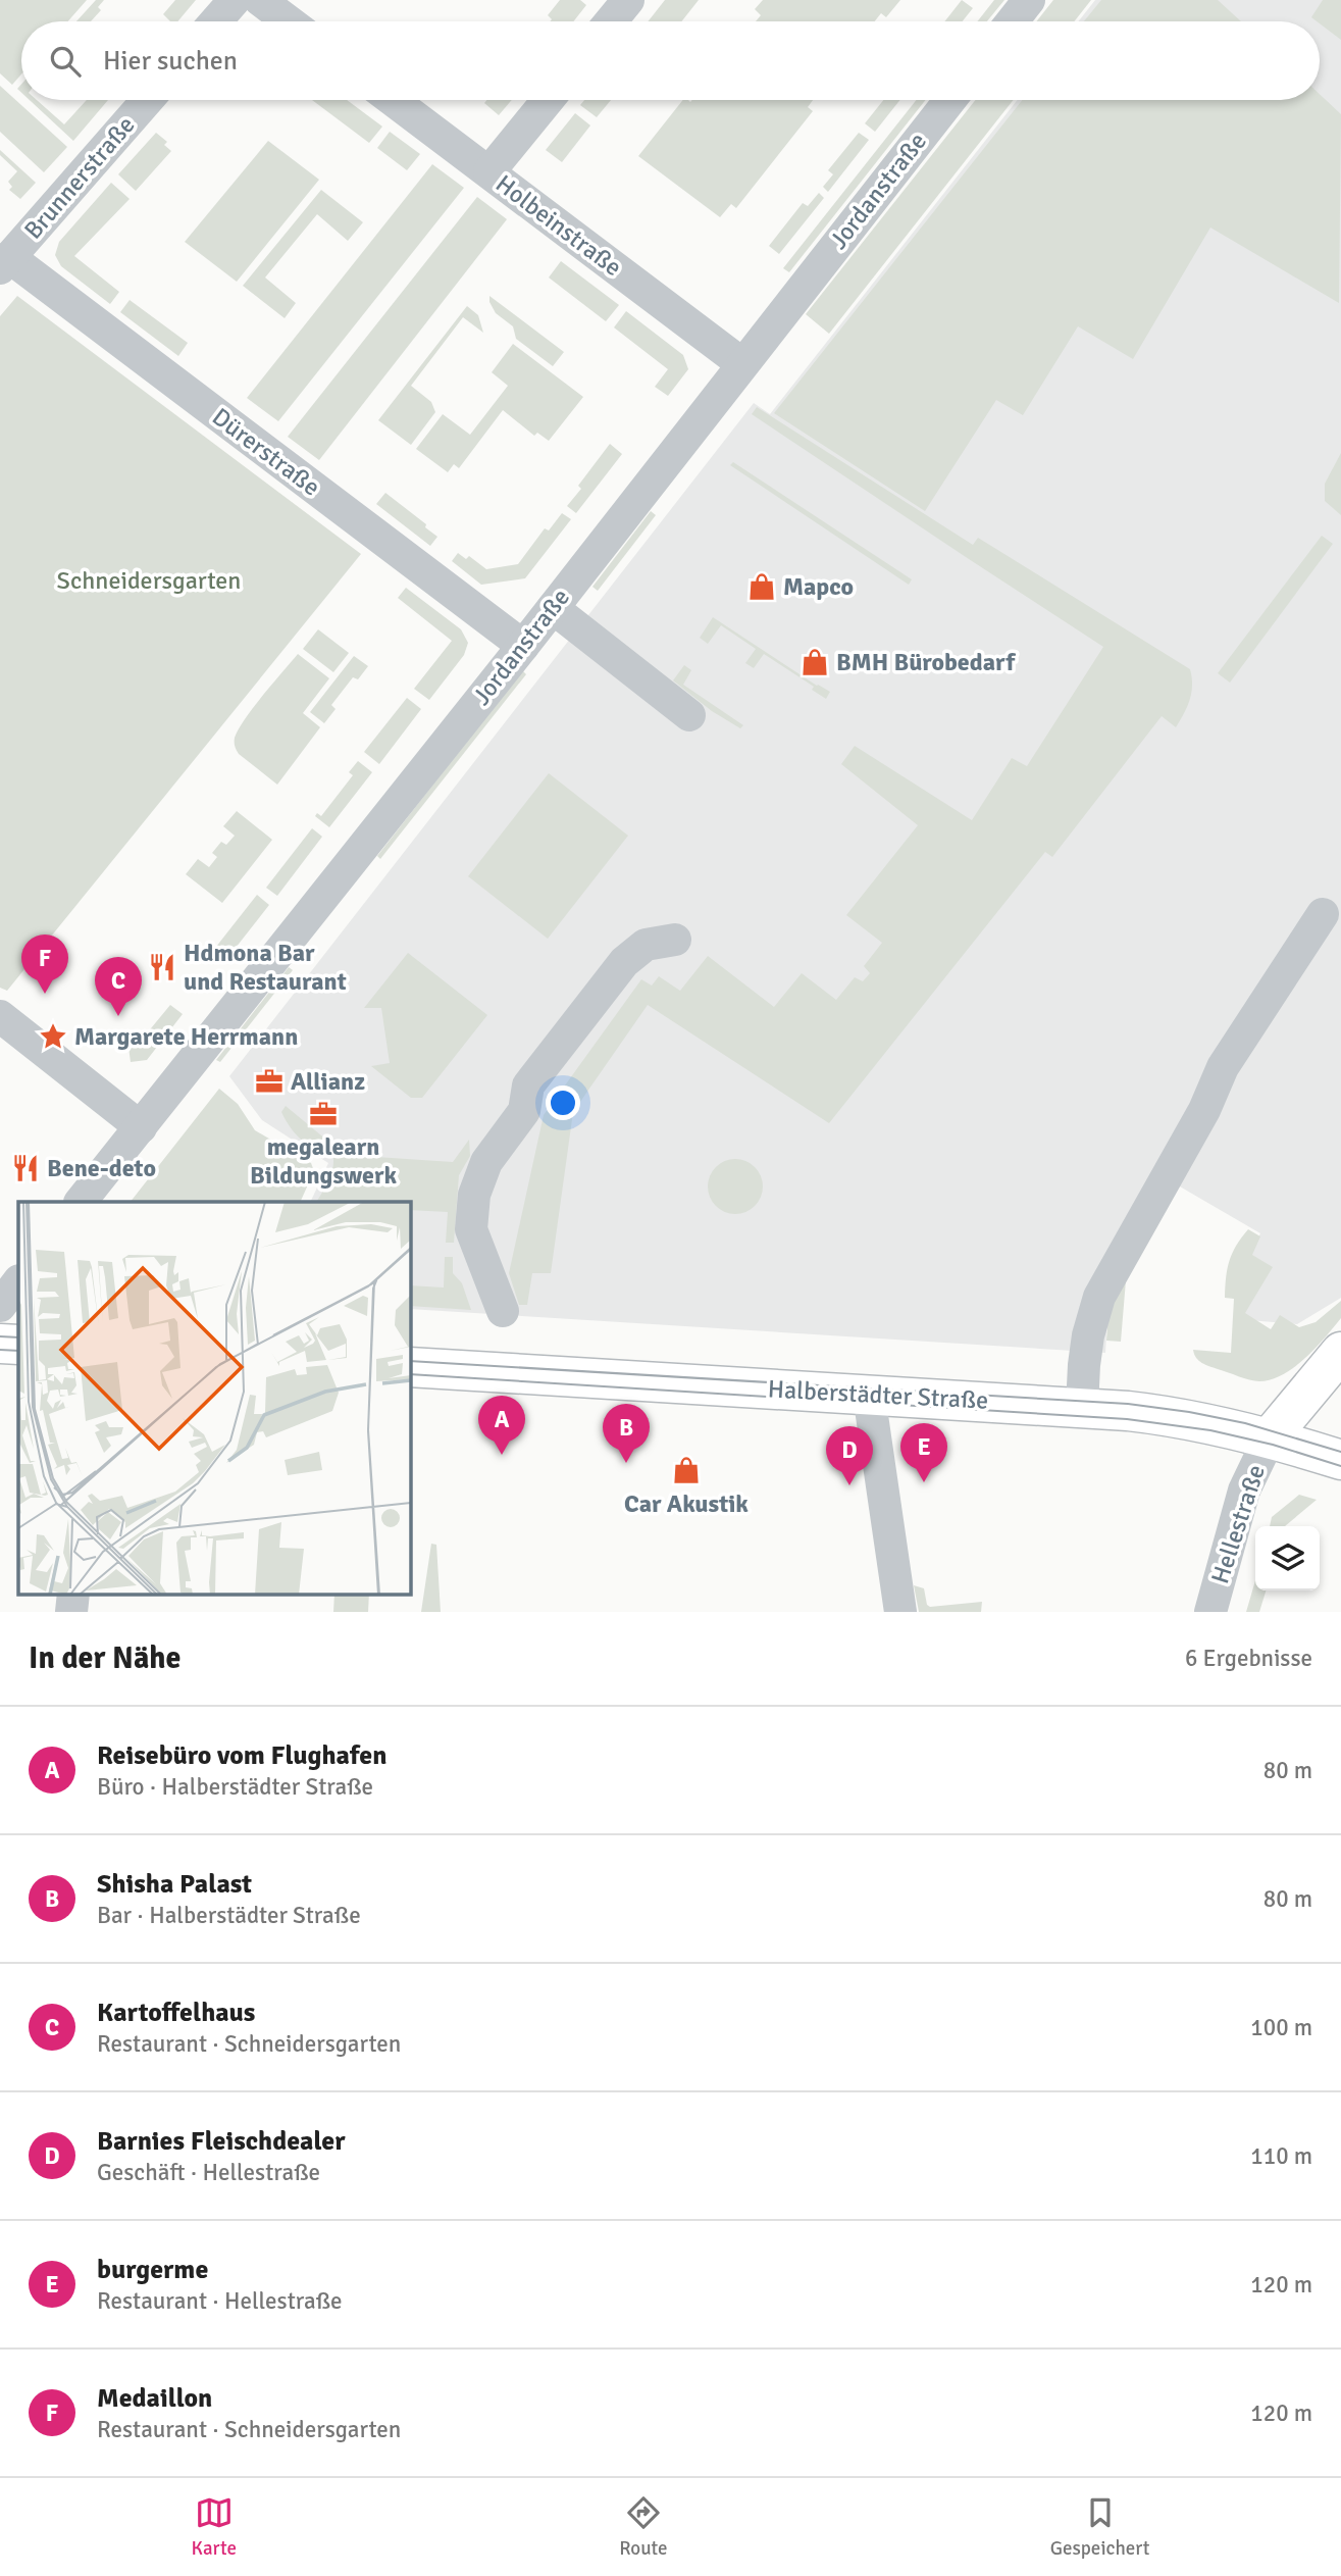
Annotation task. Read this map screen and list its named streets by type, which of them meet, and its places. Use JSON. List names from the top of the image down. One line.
{"streets":{"main road":["Halberstädter Straße"],"street":["Brunnerstraße","Jordanstraße","Holbeinstraße","Dürerstraße","Hellestraße"]},"crossings":[["Brunnerstraße","Dürerstraße"],["Jordanstraße","Holbeinstraße"],["Jordanstraße","Dürerstraße"],["Halberstädter Straße","Hellestraße"]],"parks":["Schneidersgarten"],"places":{"shop":["Mapco","BMH Bürobedarf","Car Akustik"],"restaurant":["Hdmona Bar und Restaurant","Bene-deto"],"place":["Margarete Herrmann"],"office":["Allianz","megalearn Bildungswerk"]},"page":{"search":"Hier suchen","pins":["F","C","A","B","E","D"],"heading":["In der Nähe","6 Ergebnisse"],"list":[{"mark":"A","name":"Reisebüro vom Flughafen","note":"Büro · Halberstädter Straße","value":"80 m"},{"mark":"B","name":"Shisha Palast","note":"Bar · Halberstädter Straße","value":"80 m"},{"mark":"C","name":"Kartoffelhaus","note":"Restaurant · Schneidersgarten","value":"100 m"},{"mark":"D","name":"Barnies Fleischdealer","note":"Geschäft · Hellestraße","value":"110 m"},{"mark":"E","name":"burgerme","note":"Restaurant · Hellestraße","value":"120 m"},{"mark":"F","name":"Medaillon","note":"Restaurant · Schneidersgarten","value":"120 m"}],"nav":["Karte","Route","Gespeichert"]}}
